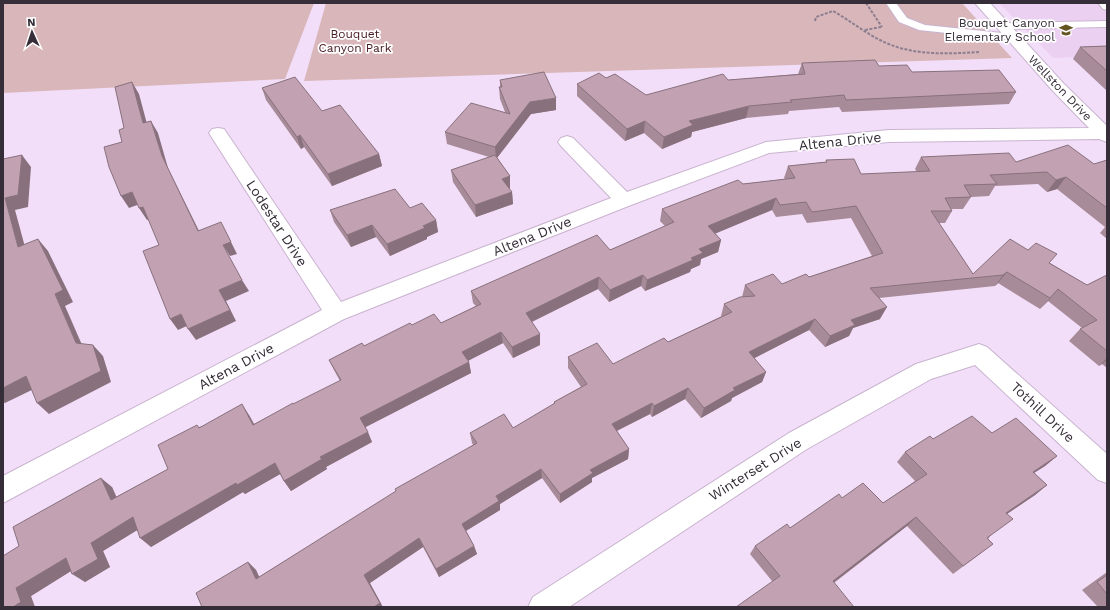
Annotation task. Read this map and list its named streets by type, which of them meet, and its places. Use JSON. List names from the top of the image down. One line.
{"streets":{"street":["Wellston Drive","Altena Drive","Lodestar Drive","Tothill Drive","Winterset Drive"]},"crossings":[["Wellston Drive","Altena Drive"],["Altena Drive","Lodestar Drive"],["Tothill Drive","Winterset Drive"]],"parks":["Bouquet Canyon Park"],"places":{"school or university":["Bouquet Canyon Elementary School"]},"north":"top"}
